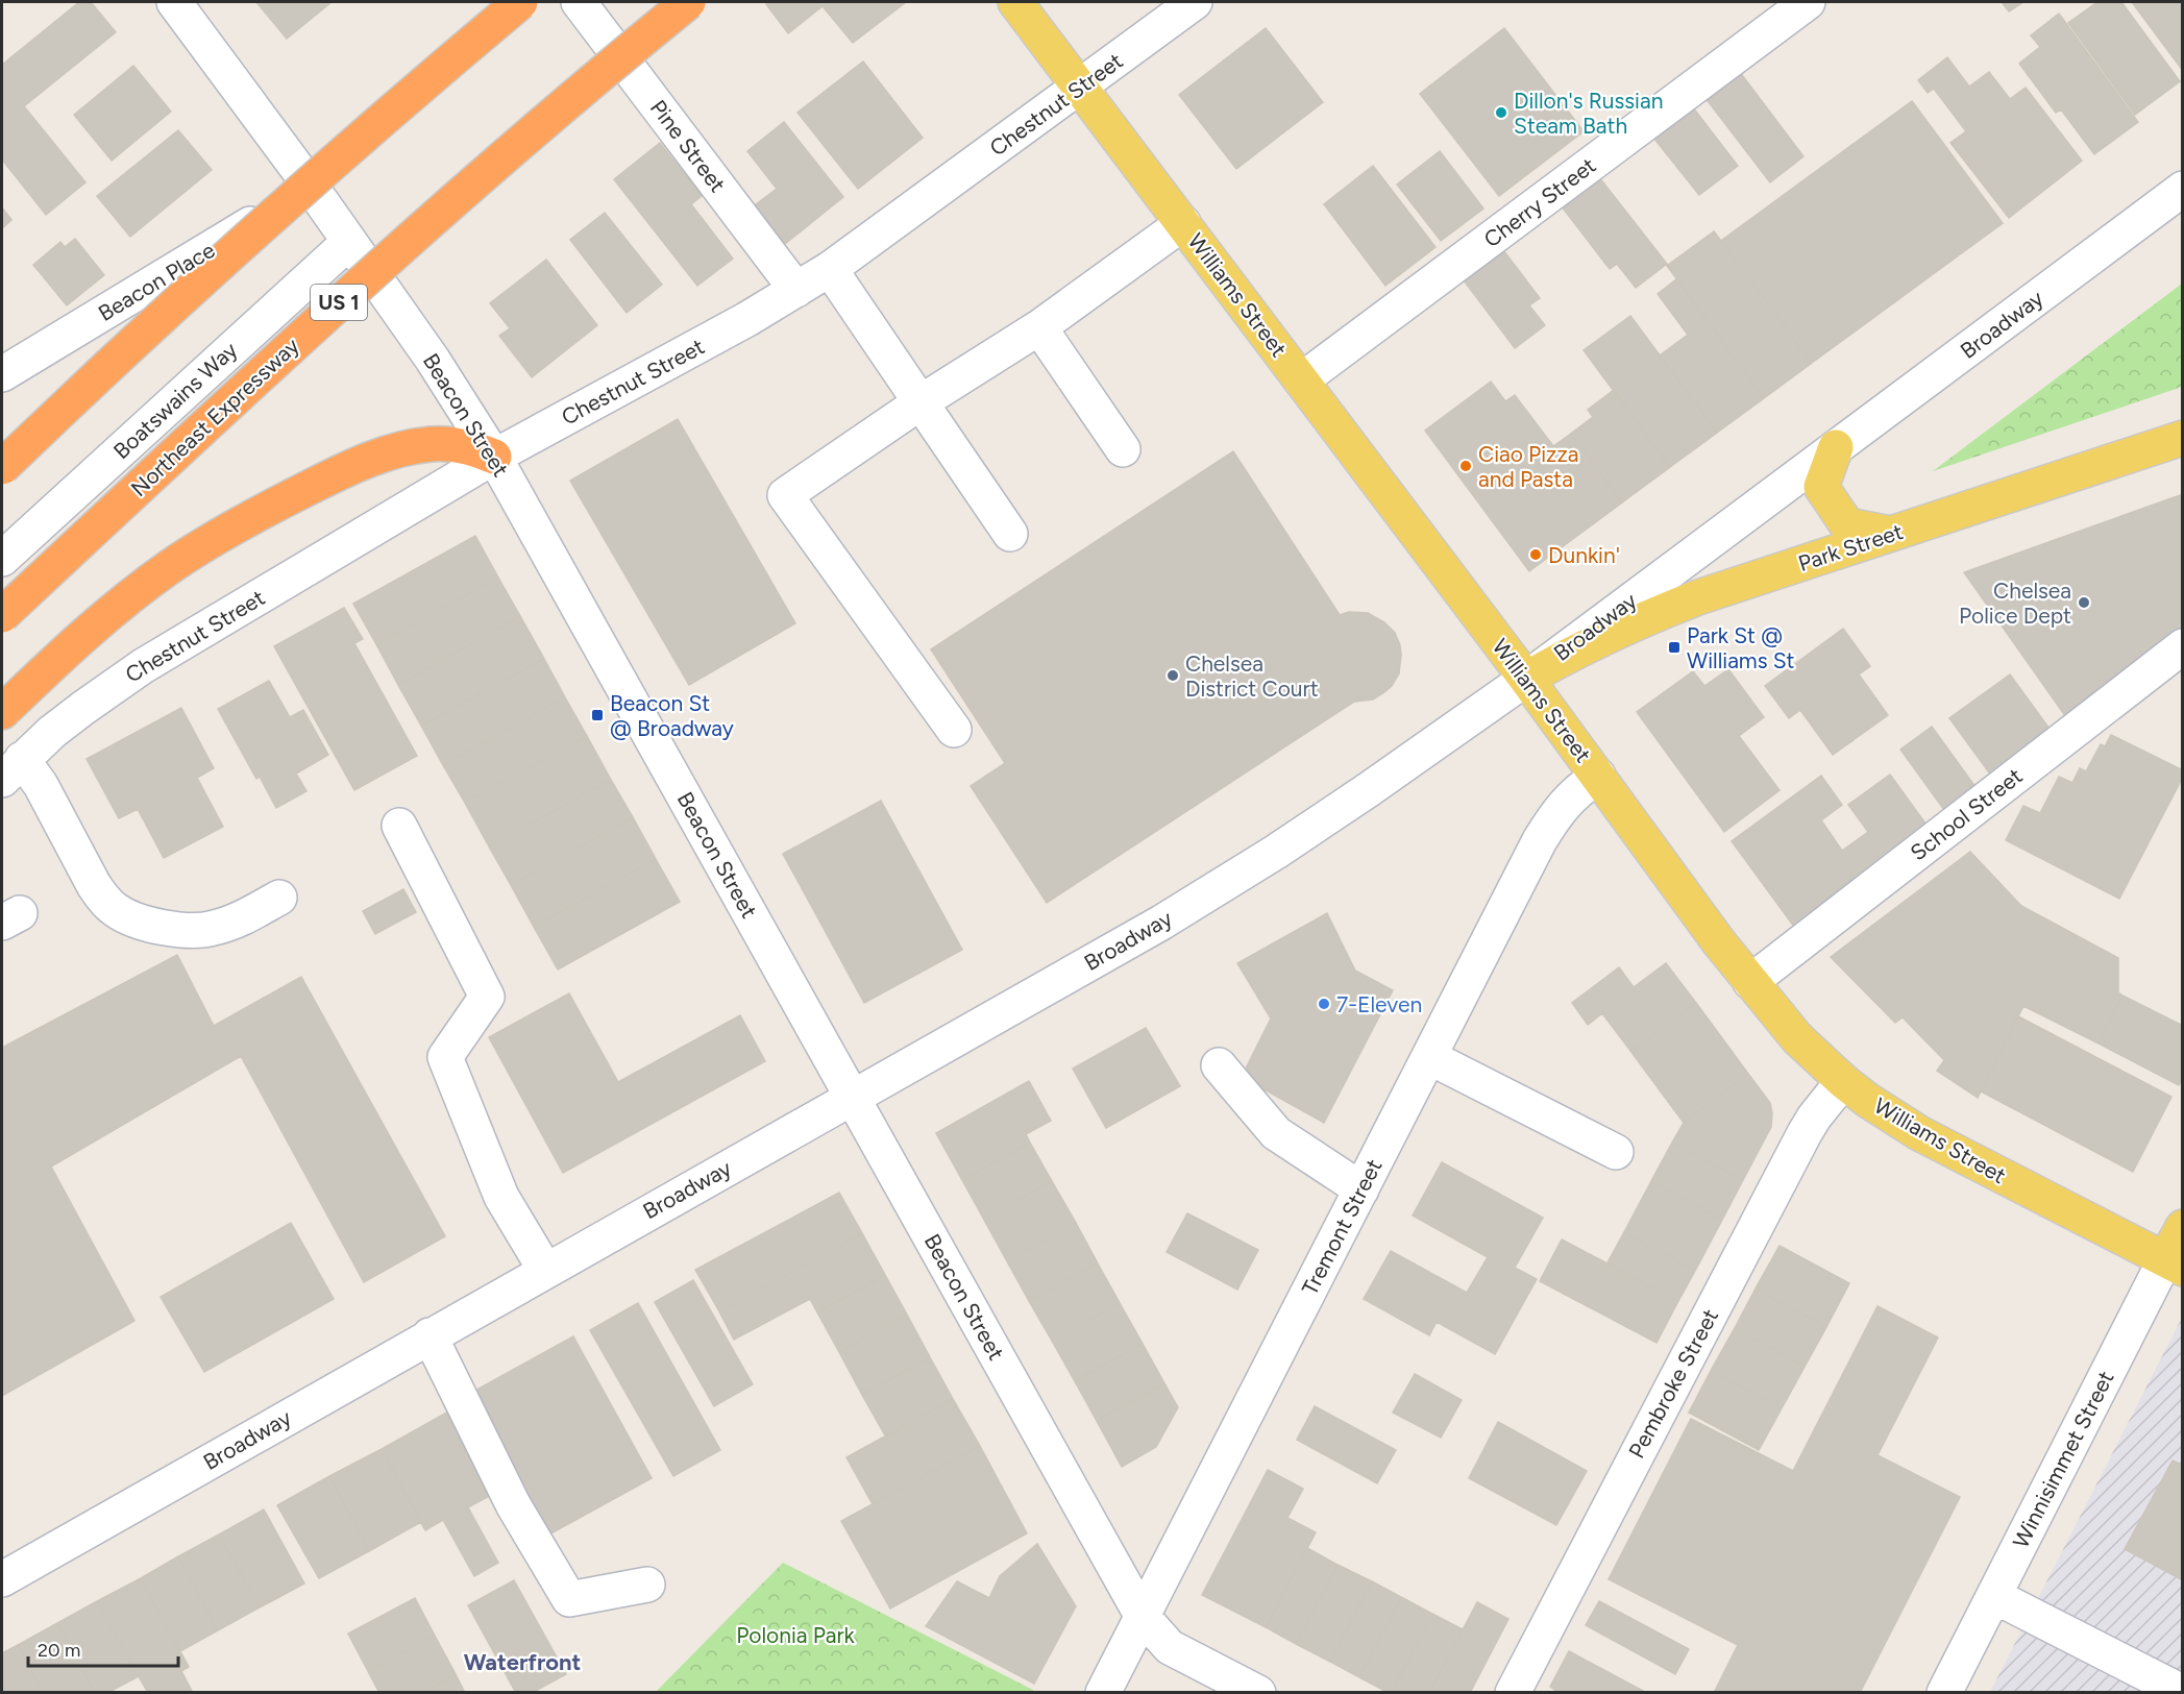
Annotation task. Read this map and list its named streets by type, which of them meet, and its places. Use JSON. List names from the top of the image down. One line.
{"streets":{"highway":["US 1","Northeast Expressway"],"main road":["Williams Street","Park Street","Winnisimmet Street"],"street":["Chestnut Street","Pine Street","Cherry Street","Beacon Place","Broadway","Boatswains Way","Beacon Street","School Street","Tremont Street","Pembroke Street"]},"crossings":[["Chestnut Street","Pine Street"],["Chestnut Street","Williams Street"],["Chestnut Street","Beacon Street"],["Cherry Street","Williams Street"],["Beacon Place","Beacon Street"],["Williams Street","Broadway"],["Williams Street","Park Street"],["Williams Street","School Street"],["Williams Street","Tremont Street"],["Williams Street","Pembroke Street"],["Williams Street","Winnisimmet Street"],["Broadway","Beacon Street"],["Broadway","Park Street"],["Boatswains Way","Beacon Street"],["Beacon Street","Tremont Street"]],"districts":["Waterfront"],"parks":["Polonia Park"],"places":{"other":["Dillon's Russian Steam Bath","Ciao Pizza and Pasta","Dunkin'","Chelsea Police Dept","Chelsea District Court","7-Eleven"],"transit":["Park St @ Williams St","Beacon St @ Broadway"]},"scale_bar":"20 m"}
